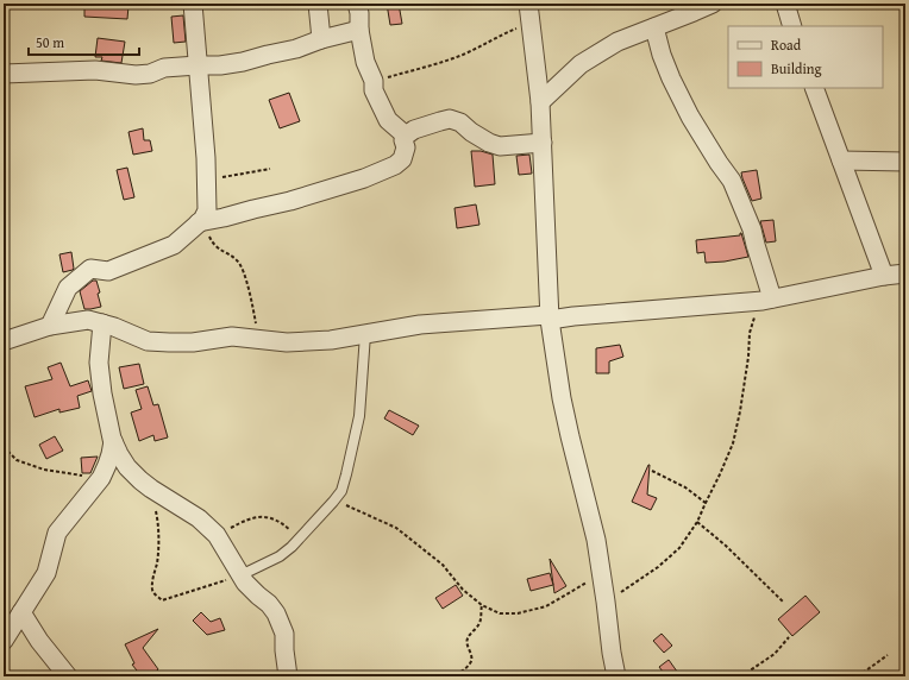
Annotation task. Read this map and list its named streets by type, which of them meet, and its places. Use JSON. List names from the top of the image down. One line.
{"legend":["Road","Building"],"scale_bar":"50 m"}
